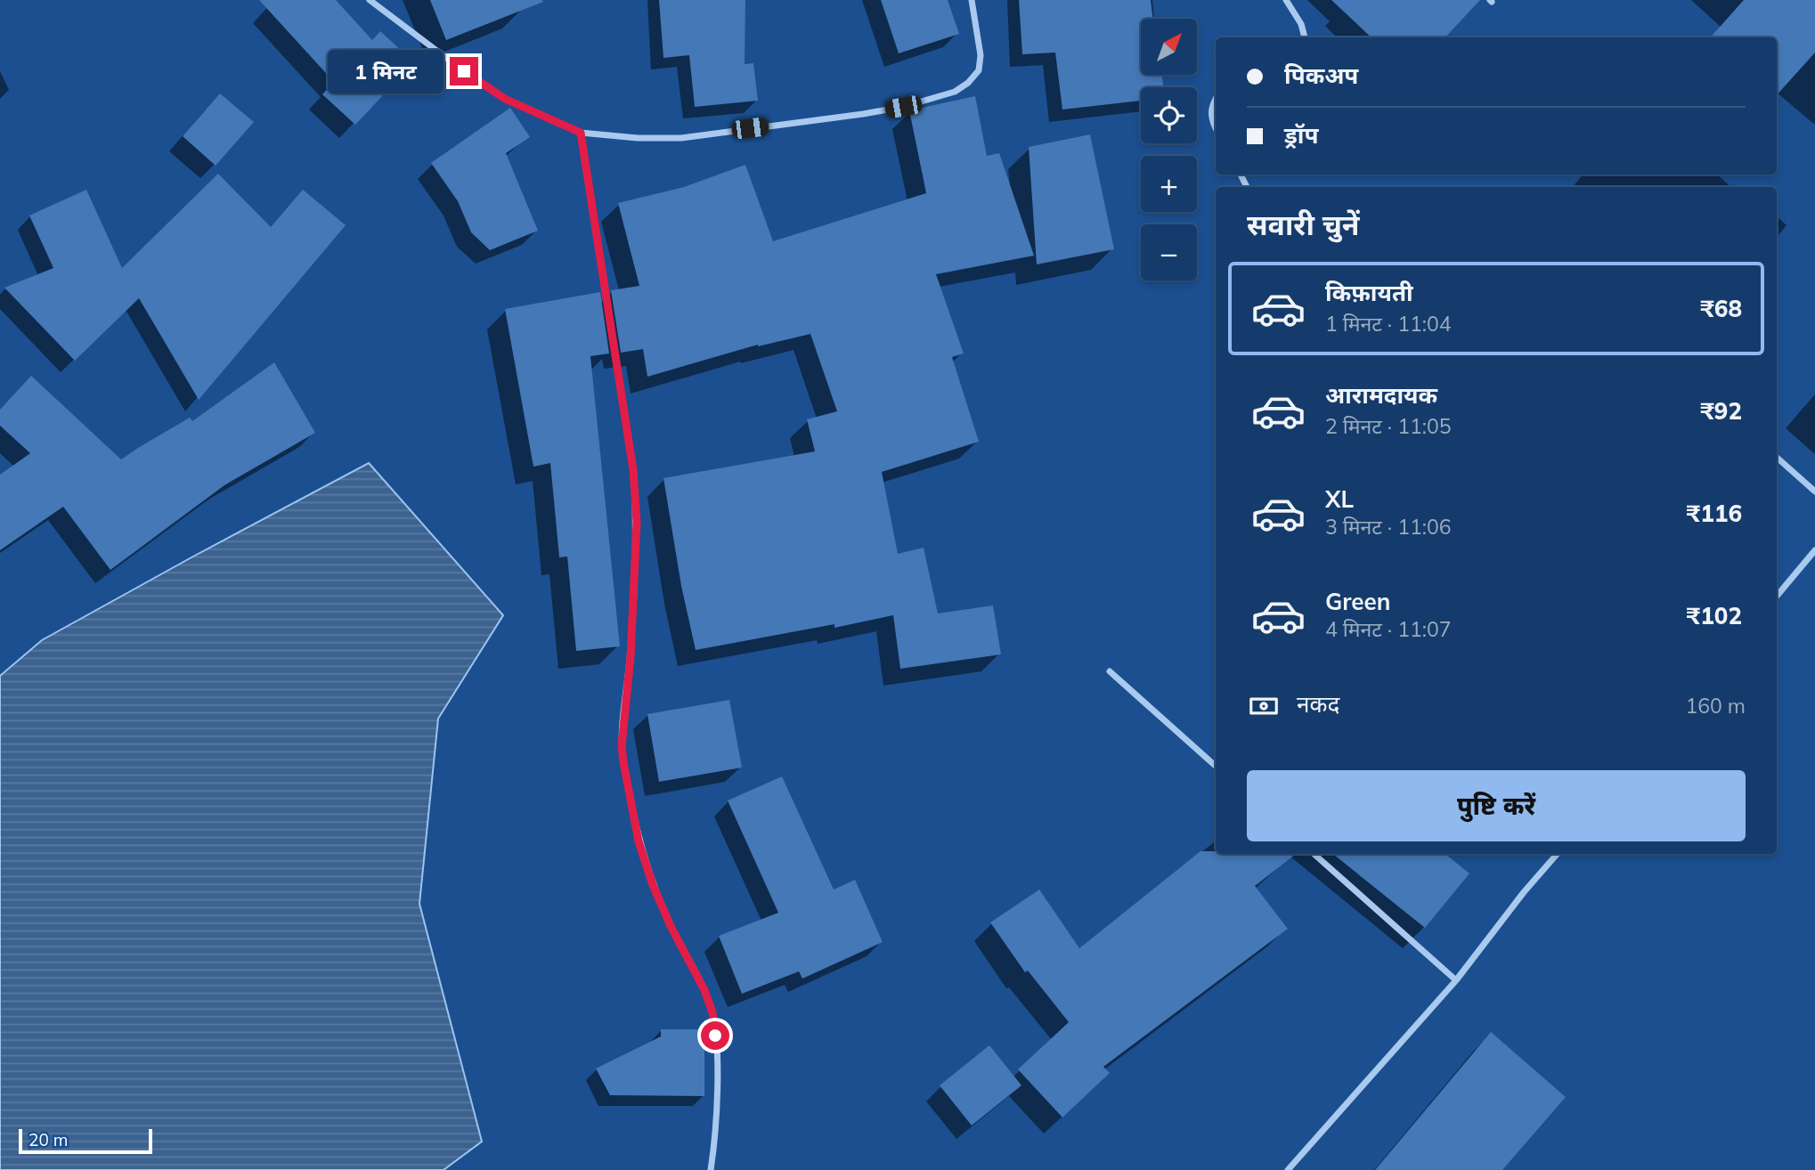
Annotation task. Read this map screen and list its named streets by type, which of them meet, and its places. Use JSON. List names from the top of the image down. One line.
{"scale_bar":"20 m","north":"top right","page":{"map_buttons":["+","−"],"banner":["पिकअप","ड्रॉप"],"bubble":"1 मिनट","heading":"सवारी चुनें","list":[{"name":"किफ़ायती","note":"1 मिनट · 11:04","value":"₹68"},{"name":"आरामदायक","note":"2 मिनट · 11:05","value":"₹92"},{"name":"XL","note":"3 मिनट · 11:06","value":"₹116"},{"name":"Green","note":"4 मिनट · 11:07","value":"₹102"}],"pay":["नकद","160 m"],"buttons":"पुष्टि करें","scale":"20 m"}}
